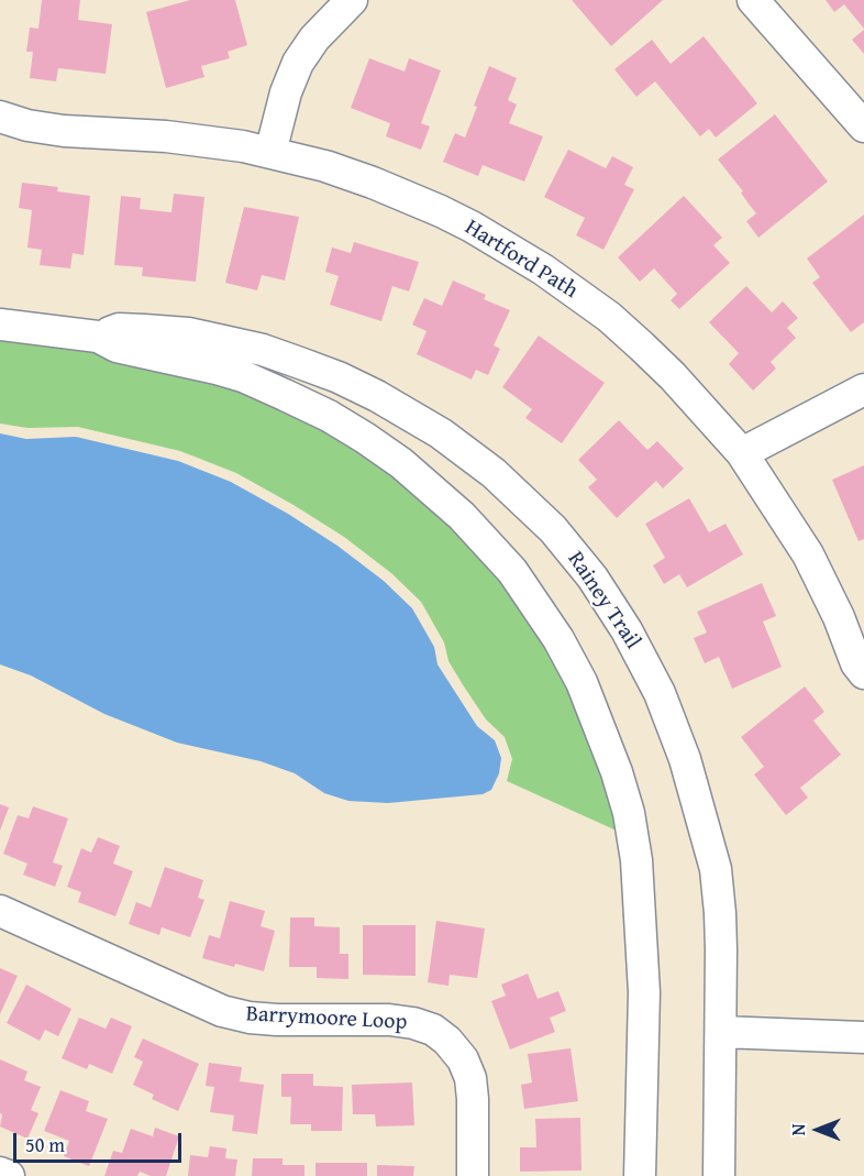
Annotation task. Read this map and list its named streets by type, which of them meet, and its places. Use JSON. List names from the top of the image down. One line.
{"streets":{"street":["Hartford Path","Rainey Trail","Barrymoore Loop"]},"scale_bar":"50 m","north":"left"}
